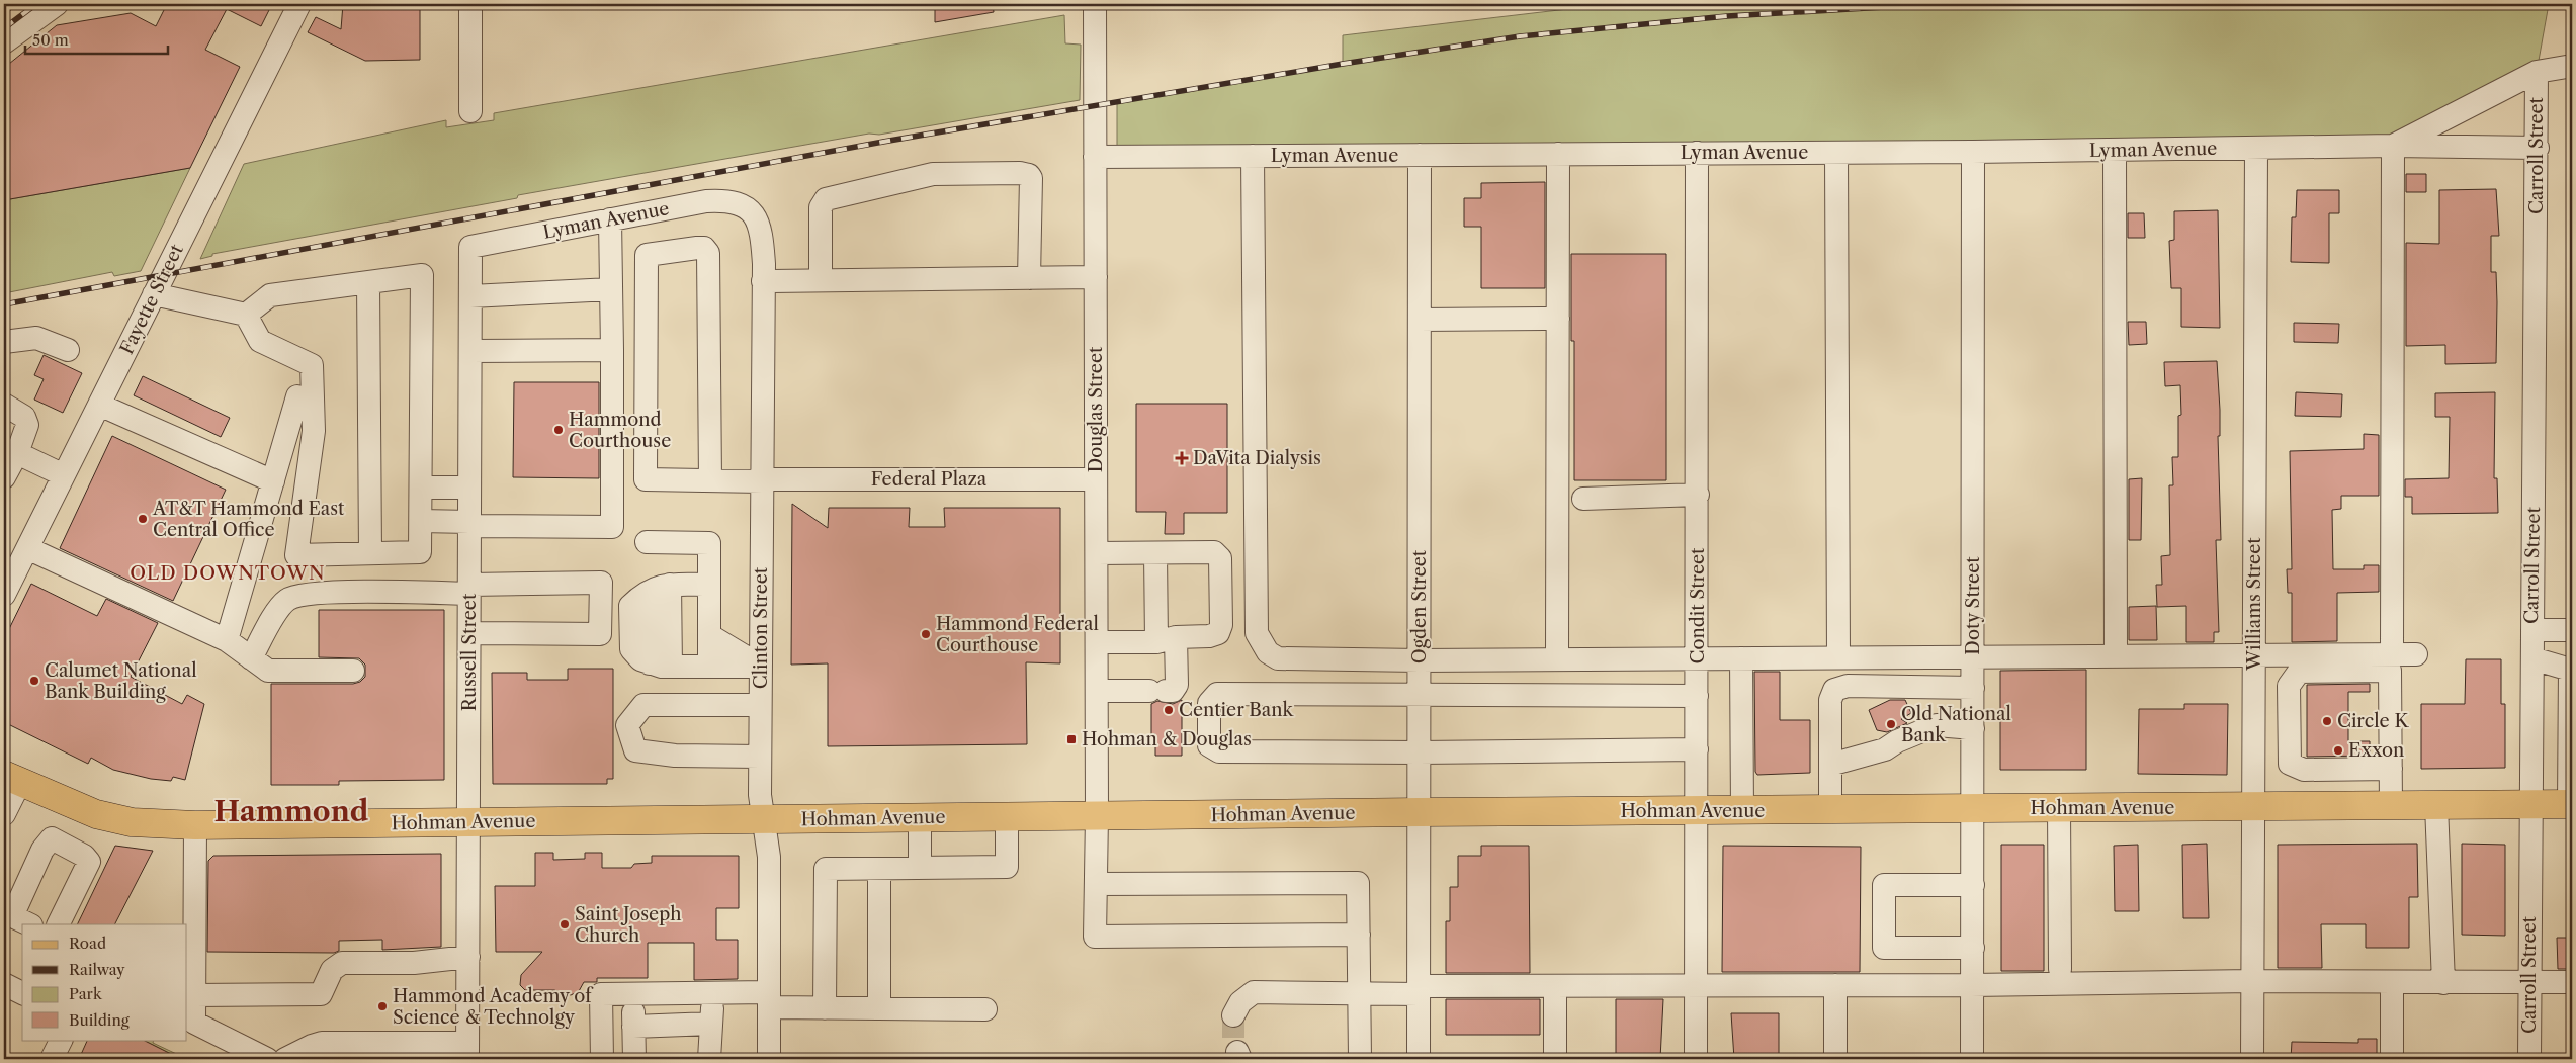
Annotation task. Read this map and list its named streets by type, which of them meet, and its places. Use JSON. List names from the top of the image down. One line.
{"streets":{"main road":["Hohman Avenue"],"street":["Lyman Avenue","Carroll Street","Fayette Street","Douglas Street","Federal Plaza","Williams Street","Condit Street","Doty Street","Ogden Street","Clinton Street","Russell Street"]},"crossings":[["Lyman Avenue","Carroll Street"],["Lyman Avenue","Douglas Street"],["Lyman Avenue","Williams Street"],["Lyman Avenue","Condit Street"],["Lyman Avenue","Doty Street"],["Lyman Avenue","Ogden Street"],["Lyman Avenue","Clinton Street"],["Lyman Avenue","Russell Street"],["Carroll Street","Hohman Avenue"],["Douglas Street","Federal Plaza"],["Douglas Street","Hohman Avenue"],["Federal Plaza","Clinton Street"],["Williams Street","Hohman Avenue"],["Condit Street","Hohman Avenue"],["Doty Street","Hohman Avenue"],["Ogden Street","Hohman Avenue"],["Clinton Street","Hohman Avenue"],["Russell Street","Hohman Avenue"]],"districts":["OLD DOWNTOWN","Hammond"],"places":{"other":["Hammond Courthouse","AT&T Hammond East Central Office","Hammond Federal Courthouse","Calumet National Bank Building","Centier Bank","Circle K","Old National Bank","Exxon","Saint Joseph Church","Hammond Academy of Science & Technolgy"],"health":["DaVita Dialysis"],"transit":["Hohman & Douglas"]},"legend":["Road","Railway","Park","Building"],"scale_bar":"50 m"}
